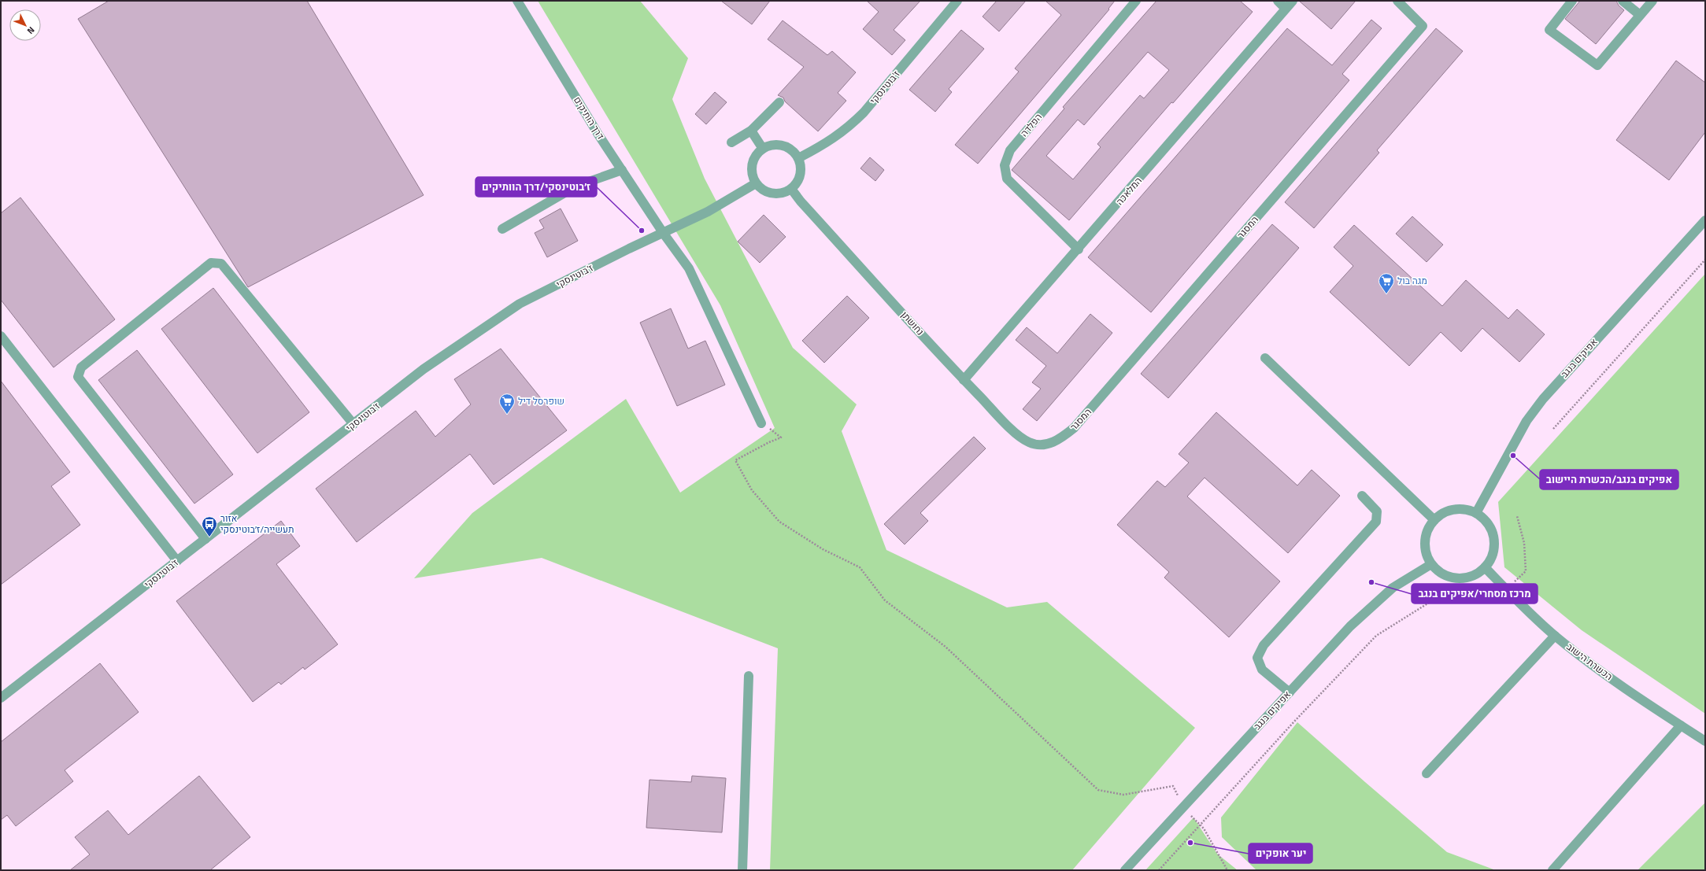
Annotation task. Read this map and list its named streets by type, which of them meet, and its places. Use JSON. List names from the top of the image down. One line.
{"streets":{"street":["ז'בוטינסקי","דרך הותיקים","הפלדה","המלאכה","המסגר","נחושתן","אפיקים בנגב","הכשרת הישוב"]},"crossings":[["ז'בוטינסקי","דרך הותיקים"],["ז'בוטינסקי","נחושתן"],["הפלדה","המלאכה"],["המלאכה","נחושתן"],["המסגר","נחושתן"],["אפיקים בנגב","הכשרת הישוב"]],"places":{"other":["ז׳בוטינסקי/דרך הוותיקים","אפיקים בנגב/הכשרת היישוב","מרכז מסחרי/אפיקים בנגב","יער אופקים"],"supermarket":["מגה בול","שופרסל דיל"],"bus stop":["אזור תעשייה/ז׳בוטינסקי"]},"north":"bottom right"}
